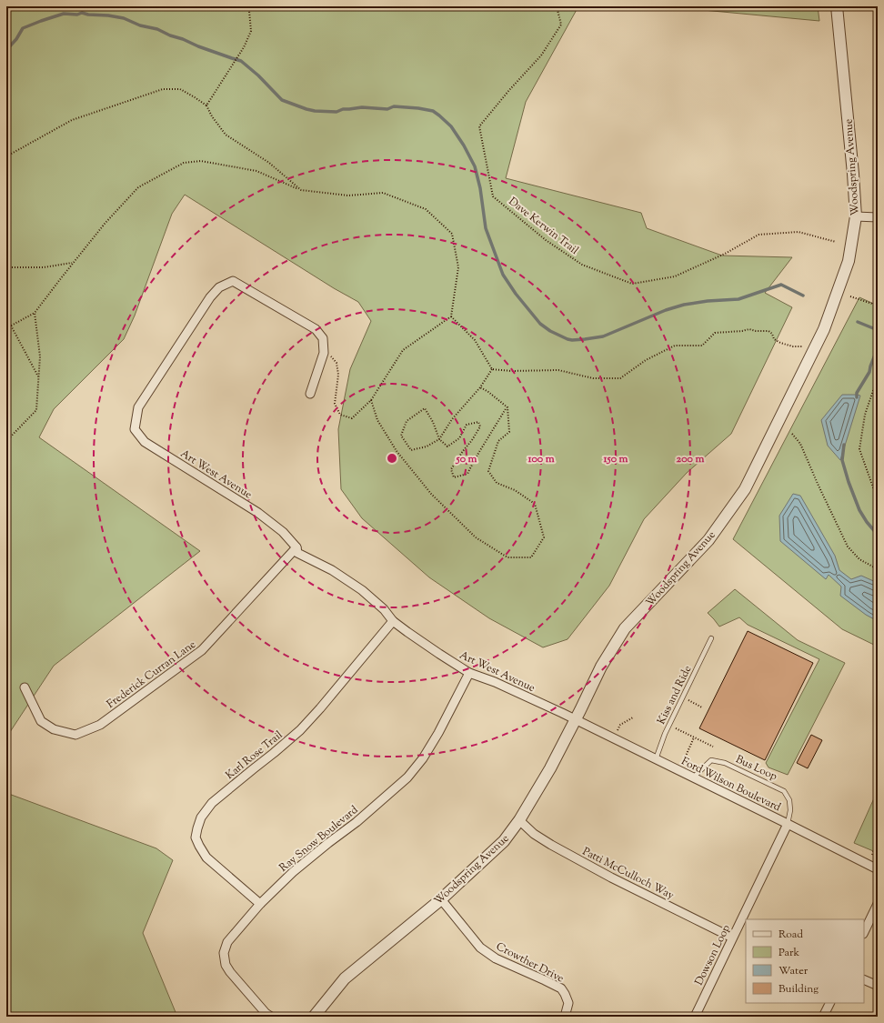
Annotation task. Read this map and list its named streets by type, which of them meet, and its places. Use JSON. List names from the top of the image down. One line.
{"streets":{"street":["Woodspring Avenue","Art West Avenue","Frederick Curran Lane","Karl Rose Trail","Ford Wilson Boulevard","Ray Snow Boulevard","Patti McCulloch Way","Dowson Loop","Crowther Drive"],"lane":["Kiss and Ride","Bus Loop"],"path":["Dave Kerwin Trail"]},"crossings":[["Woodspring Avenue","Art West Avenue"],["Woodspring Avenue","Ford Wilson Boulevard"],["Woodspring Avenue","Patti McCulloch Way"],["Woodspring Avenue","Crowther Drive"],["Art West Avenue","Frederick Curran Lane"],["Art West Avenue","Karl Rose Trail"],["Art West Avenue","Ford Wilson Boulevard"],["Art West Avenue","Ray Snow Boulevard"],["Kiss and Ride","Ford Wilson Boulevard"],["Karl Rose Trail","Ray Snow Boulevard"],["Bus Loop","Ford Wilson Boulevard"],["Bus Loop","Dowson Loop"],["Ford Wilson Boulevard","Dowson Loop"],["Patti McCulloch Way","Dowson Loop"]],"legend":["Road","Park","Water","Building"],"rings":["50 m","100 m","150 m","200 m"]}
